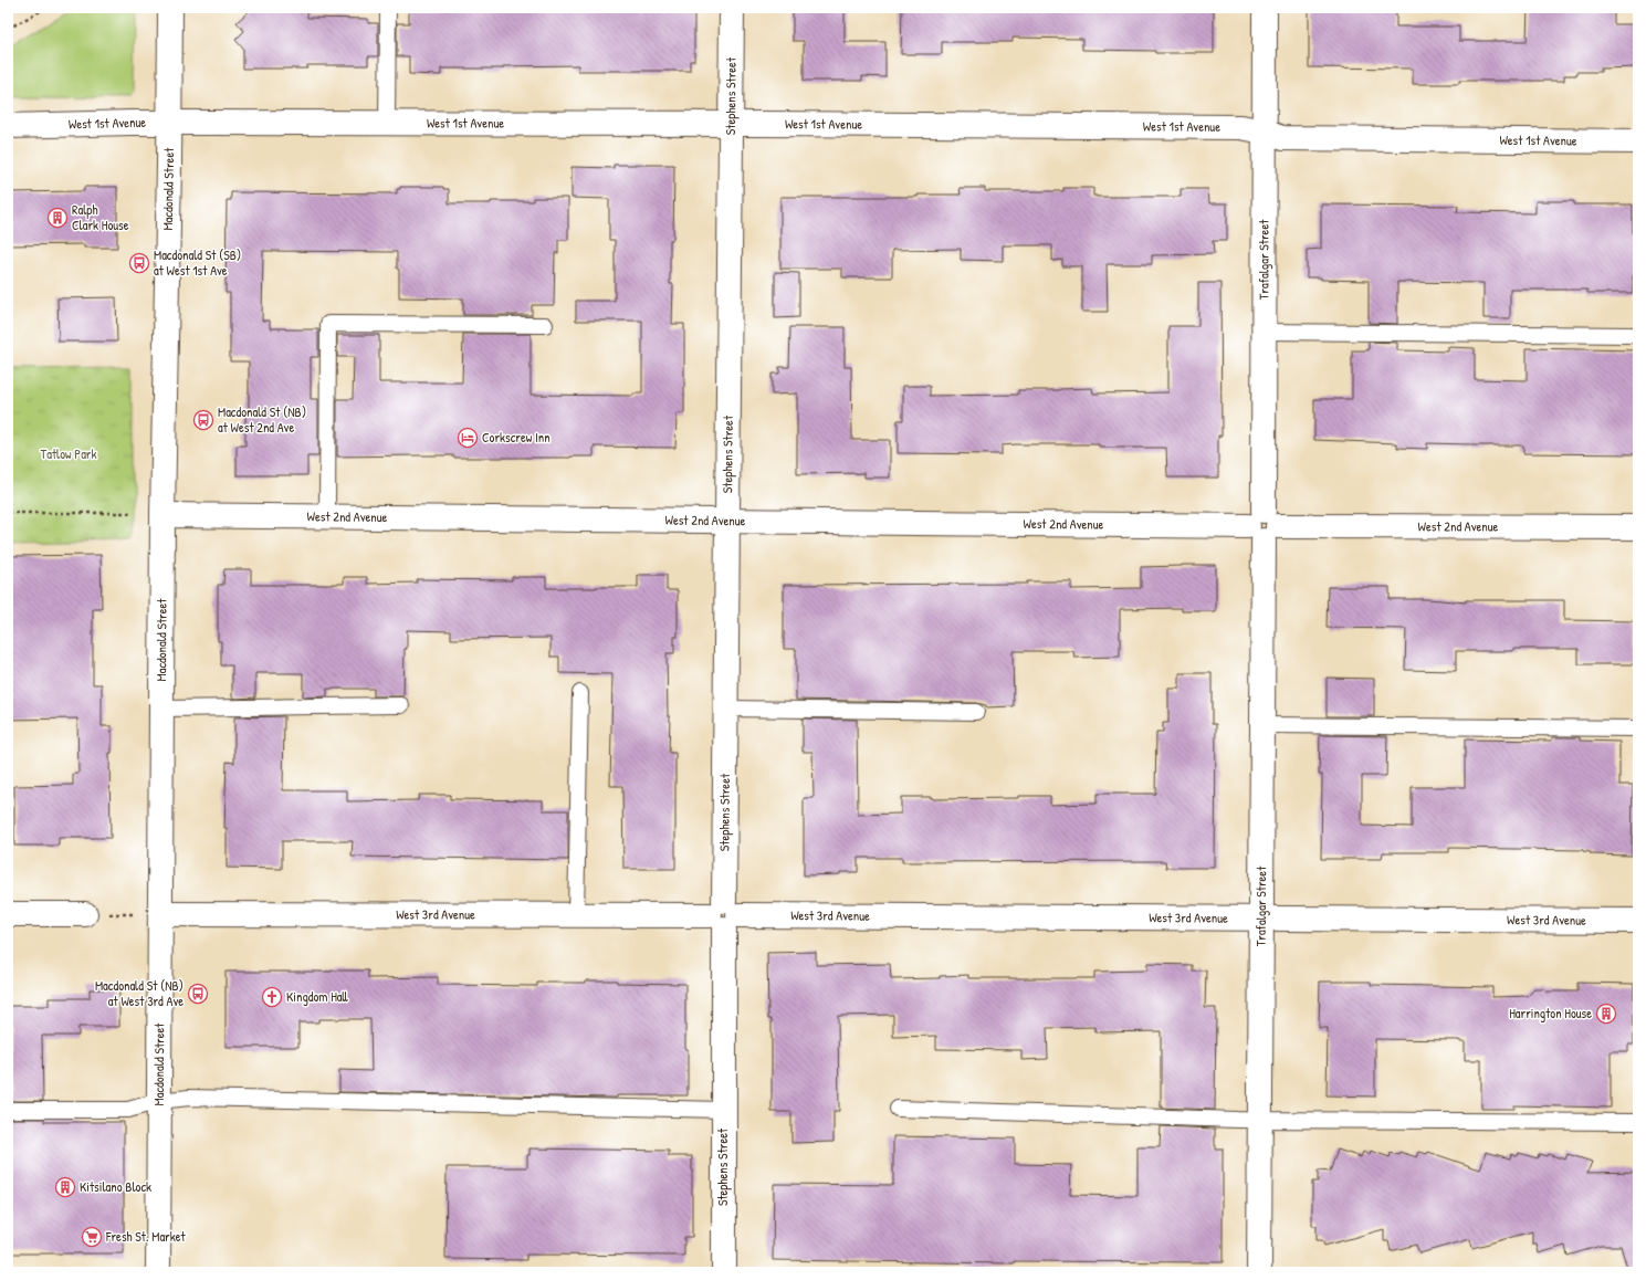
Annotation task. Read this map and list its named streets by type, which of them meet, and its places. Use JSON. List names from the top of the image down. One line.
{"streets":{"street":["Stephens Street","West 1st Avenue","Macdonald Street","Trafalgar Street","West 2nd Avenue","West 3rd Avenue"]},"crossings":[["Stephens Street","West 1st Avenue"],["Stephens Street","West 2nd Avenue"],["Stephens Street","West 3rd Avenue"],["West 1st Avenue","Macdonald Street"],["West 1st Avenue","Trafalgar Street"],["Macdonald Street","West 2nd Avenue"],["Macdonald Street","West 3rd Avenue"],["Trafalgar Street","West 2nd Avenue"],["Trafalgar Street","West 3rd Avenue"]],"parks":["Tatlow Park"],"places":{"building":["Ralph Clark House","Harrington House","Kitsilano Block"],"bus stop":["Macdonald St (SB) at West 1st Ave","Macdonald St (NB) at West 2nd Ave","Macdonald St (NB) at West 3rd Ave"],"hotel":["Corkscrew Inn"],"church":["Kingdom Hall"],"supermarket":["Fresh St. Market"]}}
